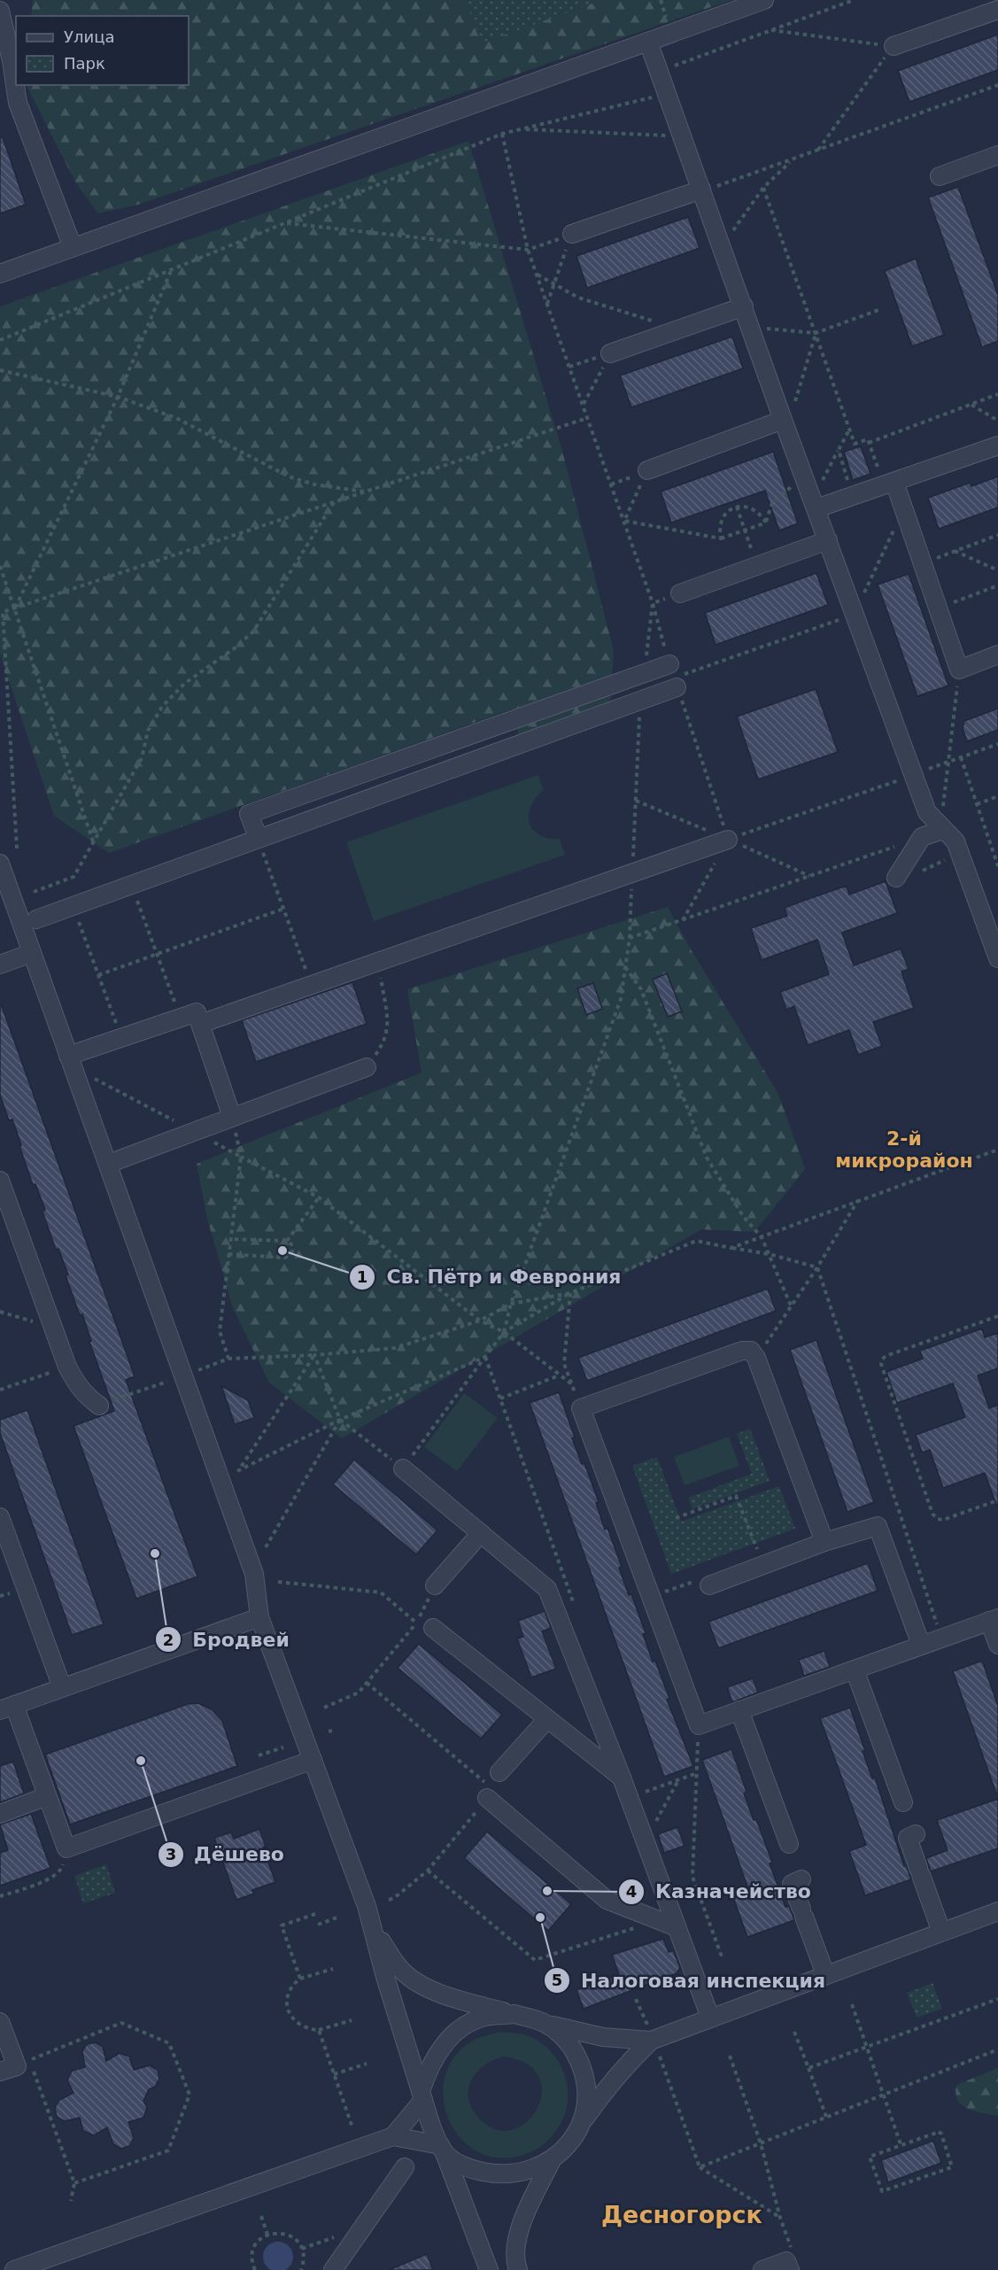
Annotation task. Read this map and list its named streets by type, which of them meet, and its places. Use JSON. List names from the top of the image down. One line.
{"districts":["2-й микрорайон","Десногорск"],"places":["Св. Пётр и Феврония","Бродвей","Дёшево","Казначейство","Налоговая инспекция"],"legend":["Улица","Парк"]}
